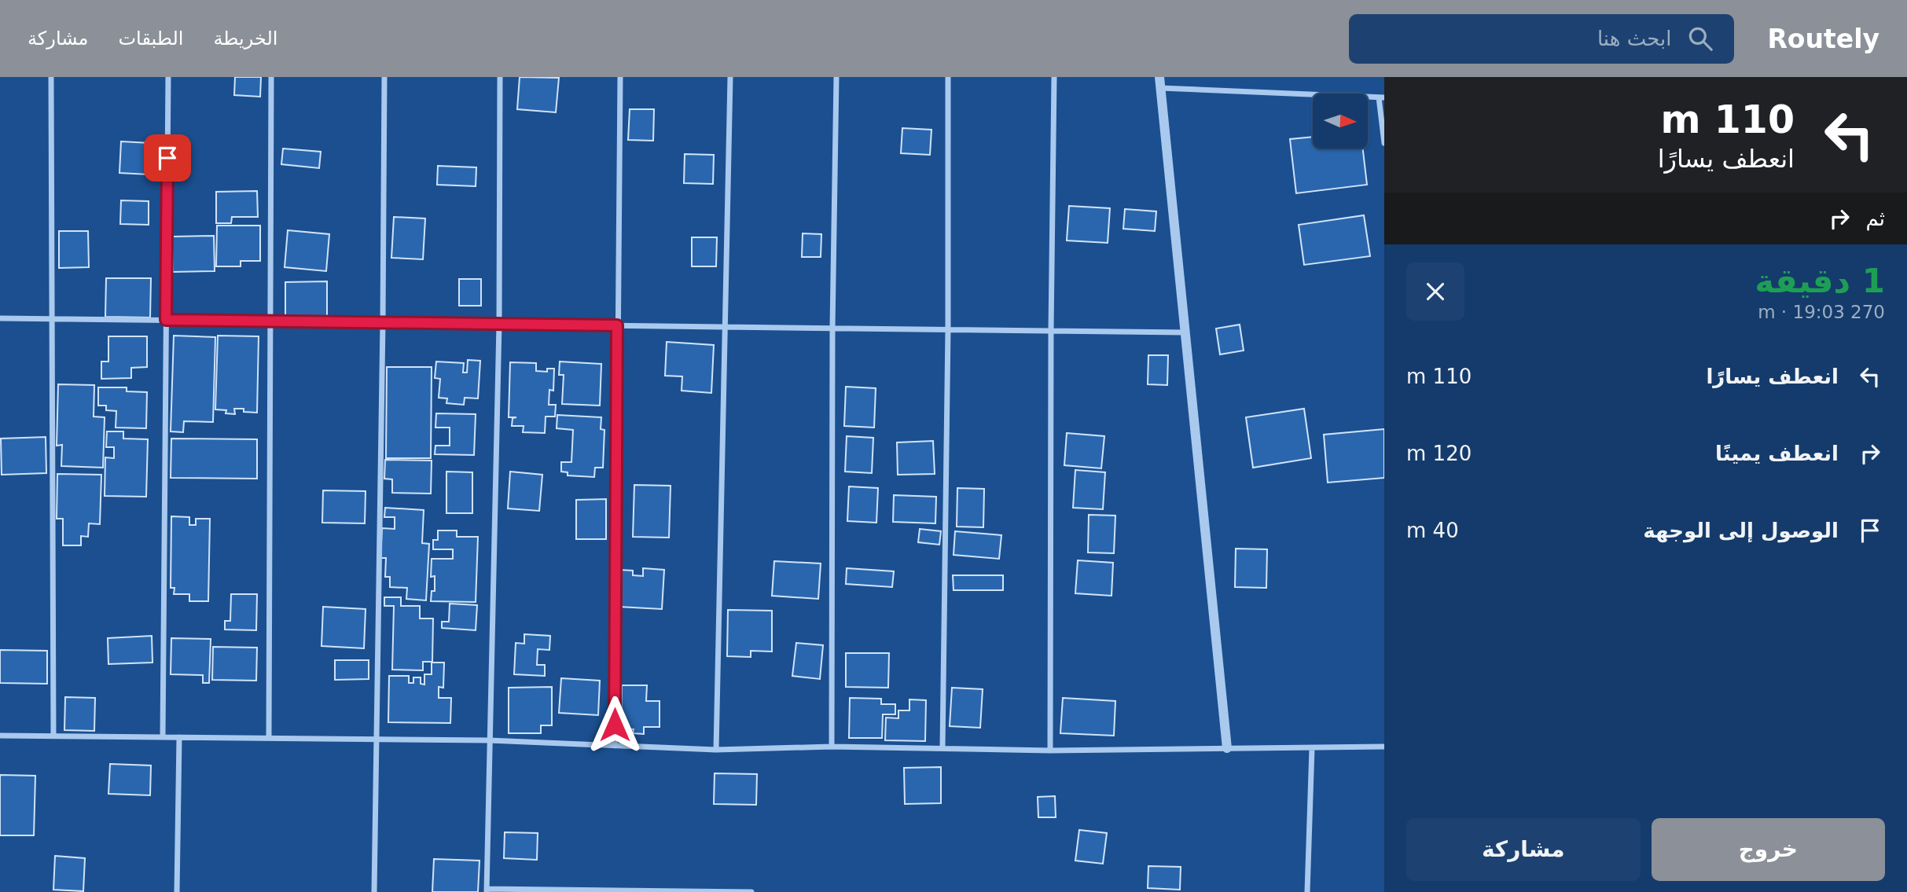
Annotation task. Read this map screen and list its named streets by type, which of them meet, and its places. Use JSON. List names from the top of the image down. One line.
{"north":"right","page":{"header":"Routely","search":"ابحث هنا","nav":["الخريطة","الطبقات","مشاركة"],"turn":["110 m","انعطف يسارًا"],"then":"ثم","heading":["1 دقيقة","270 m · 19:03"],"list":[{"name":"انعطف يسارًا","value":"110 m"},{"name":"انعطف يمينًا","value":"120 m"},{"name":"الوصول إلى الوجهة","value":"40 m"}],"buttons":["خروج","مشاركة"]}}
